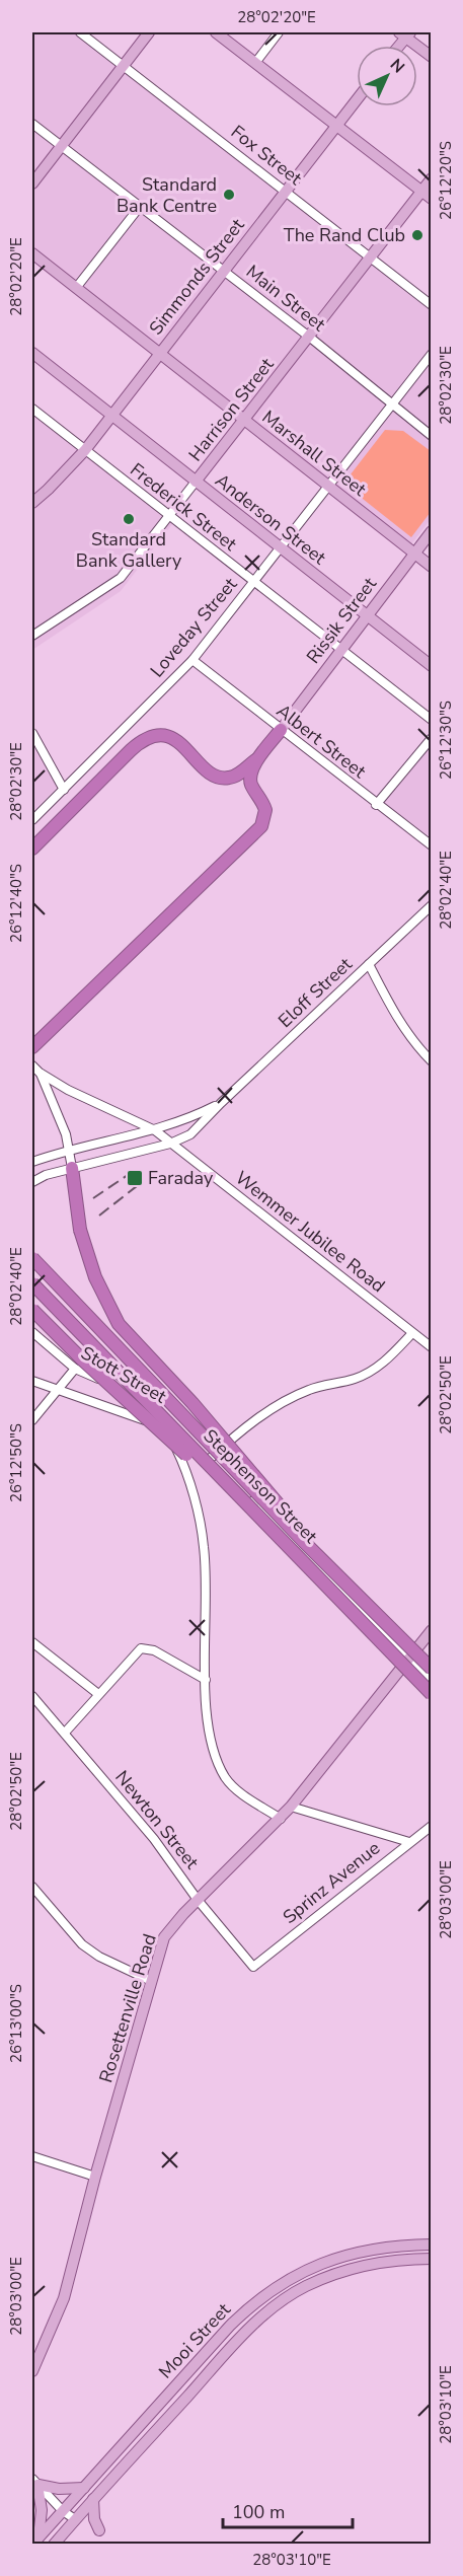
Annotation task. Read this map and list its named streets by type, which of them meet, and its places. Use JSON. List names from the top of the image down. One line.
{"streets":{"main road":["Simmonds Street","Harrison Street","Marshall Street","Anderson Street","Rissik Street","Rosettenville Road","Mooi Street"],"street":["Fox Street","Main Street","Frederick Street","Loveday Street","Albert Street","Eloff Street","Wemmer Jubilee Road","Stott Street","Stephenson Street","Newton Street","Sprinz Avenue"]},"crossings":[["Fox Street","Simmonds Street"],["Fox Street","Harrison Street"],["Simmonds Street","Main Street"],["Simmonds Street","Marshall Street"],["Simmonds Street","Frederick Street"],["Simmonds Street","Anderson Street"],["Main Street","Harrison Street"],["Main Street","Loveday Street"],["Harrison Street","Marshall Street"],["Harrison Street","Frederick Street"],["Harrison Street","Anderson Street"],["Marshall Street","Rissik Street"],["Marshall Street","Loveday Street"],["Frederick Street","Rissik Street"],["Frederick Street","Loveday Street"],["Anderson Street","Rissik Street"],["Anderson Street","Loveday Street"],["Rissik Street","Albert Street"],["Loveday Street","Albert Street"],["Eloff Street","Wemmer Jubilee Road"],["Stott Street","Stephenson Street"],["Stephenson Street","Rosettenville Road"],["Newton Street","Sprinz Avenue"],["Newton Street","Rosettenville Road"]],"places":{"other":["Standard Bank Centre","The Rand Club","Standard Bank Gallery"],"transit":["Faraday"]},"scale_bar":"100 m","north":"top right","coordinates":["28°02'20\"E","26°12'20\"S","28°02'30\"E","26°12'30\"S","28°02'40\"E","26°12'40\"S","28°02'50\"E","26°12'50\"S","28°03'00\"E","26°13'00\"S","28°03'10\"E"]}
